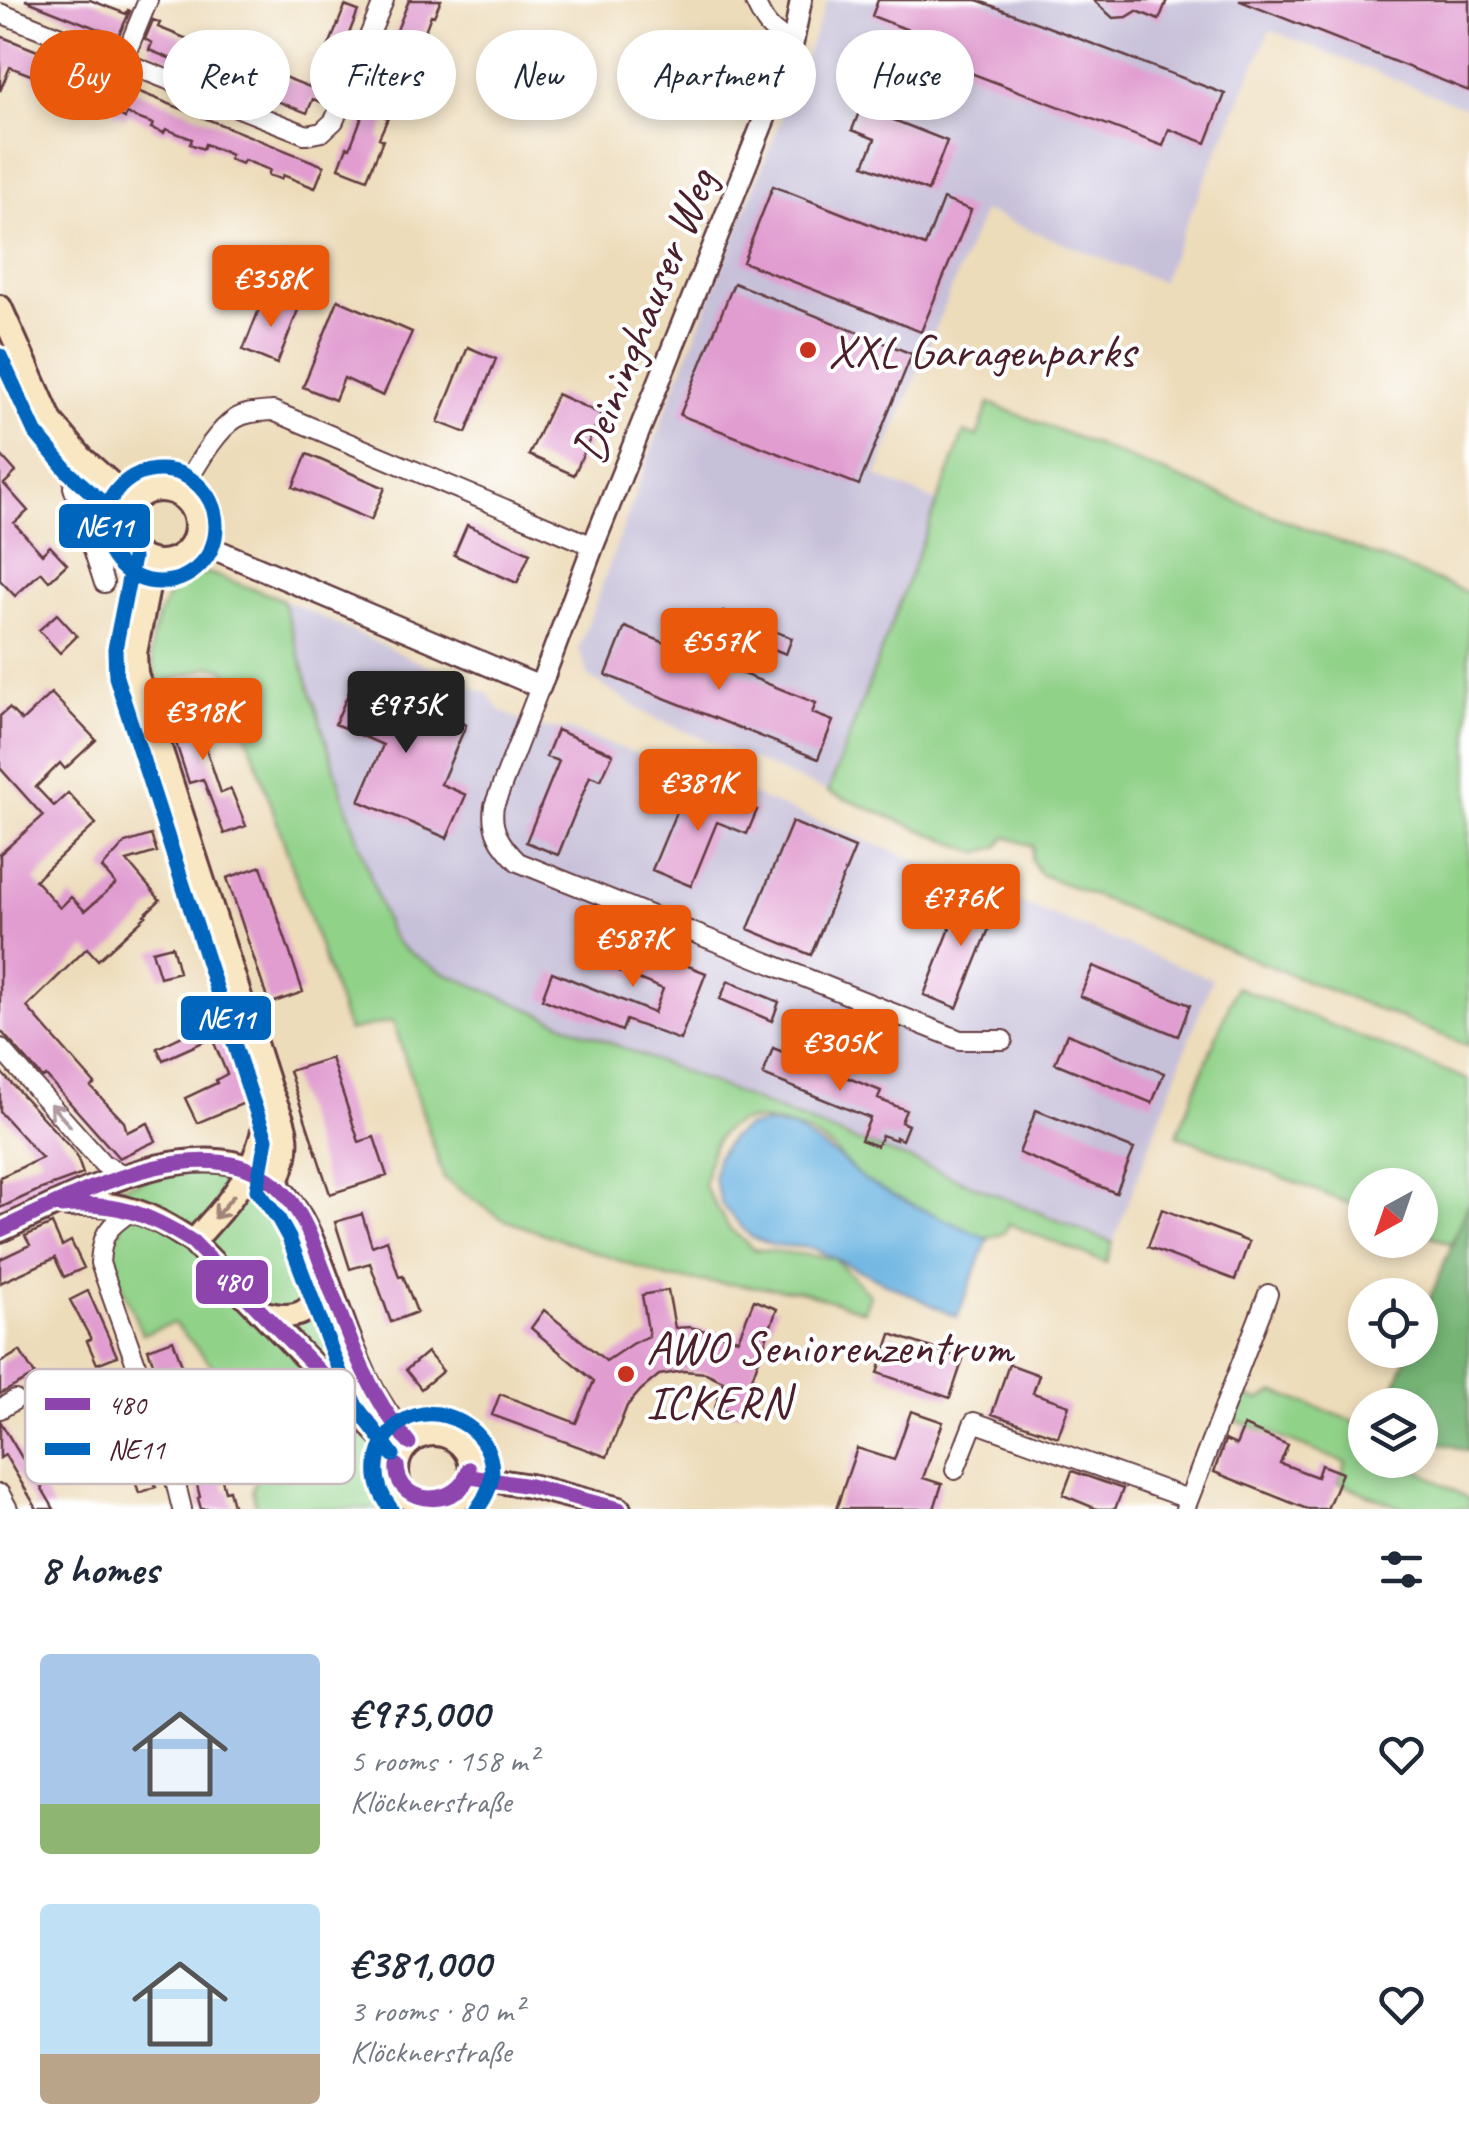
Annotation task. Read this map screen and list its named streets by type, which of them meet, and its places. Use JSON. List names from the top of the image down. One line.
{"streets":{"street":["Deininghauser Weg"]},"places":["XXL Garagenparks","AWO Seniorenzentrum ICKERN"],"lines":["transit line NE11","transit line 480"],"legend":["480","NE11"],"north":"bottom left","page":{"chip":["Buy","Rent","Filters","New","Apartment","House"],"price":["€358K","€557K","€975K","€318K","€381K","€776K","€587K","€305K"],"heading":"8 homes","list":[{"name":"€975,000","note":"5 rooms · 158 m² · Klöcknerstraße"},{"name":"€381,000","note":"3 rooms · 80 m² · Klöcknerstraße"}]}}
